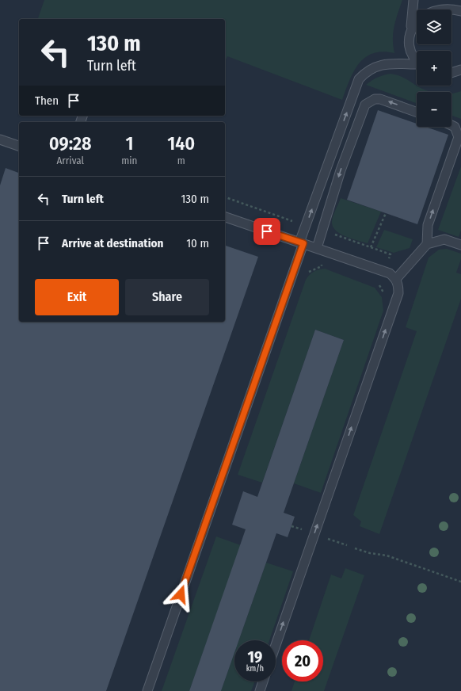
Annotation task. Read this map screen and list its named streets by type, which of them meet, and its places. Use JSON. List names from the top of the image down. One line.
{"page":{"map_buttons":["+","−"],"turn":["130 m","Turn left"],"then":"Then","eta":["09:28","Arrival","1","min","140","m"],"list":[{"name":"Turn left","value":"130 m"},{"name":"Arrive at destination","value":"10 m"}],"buttons":["Exit","Share"],"speed":"19 km/h","limit":"20"}}
